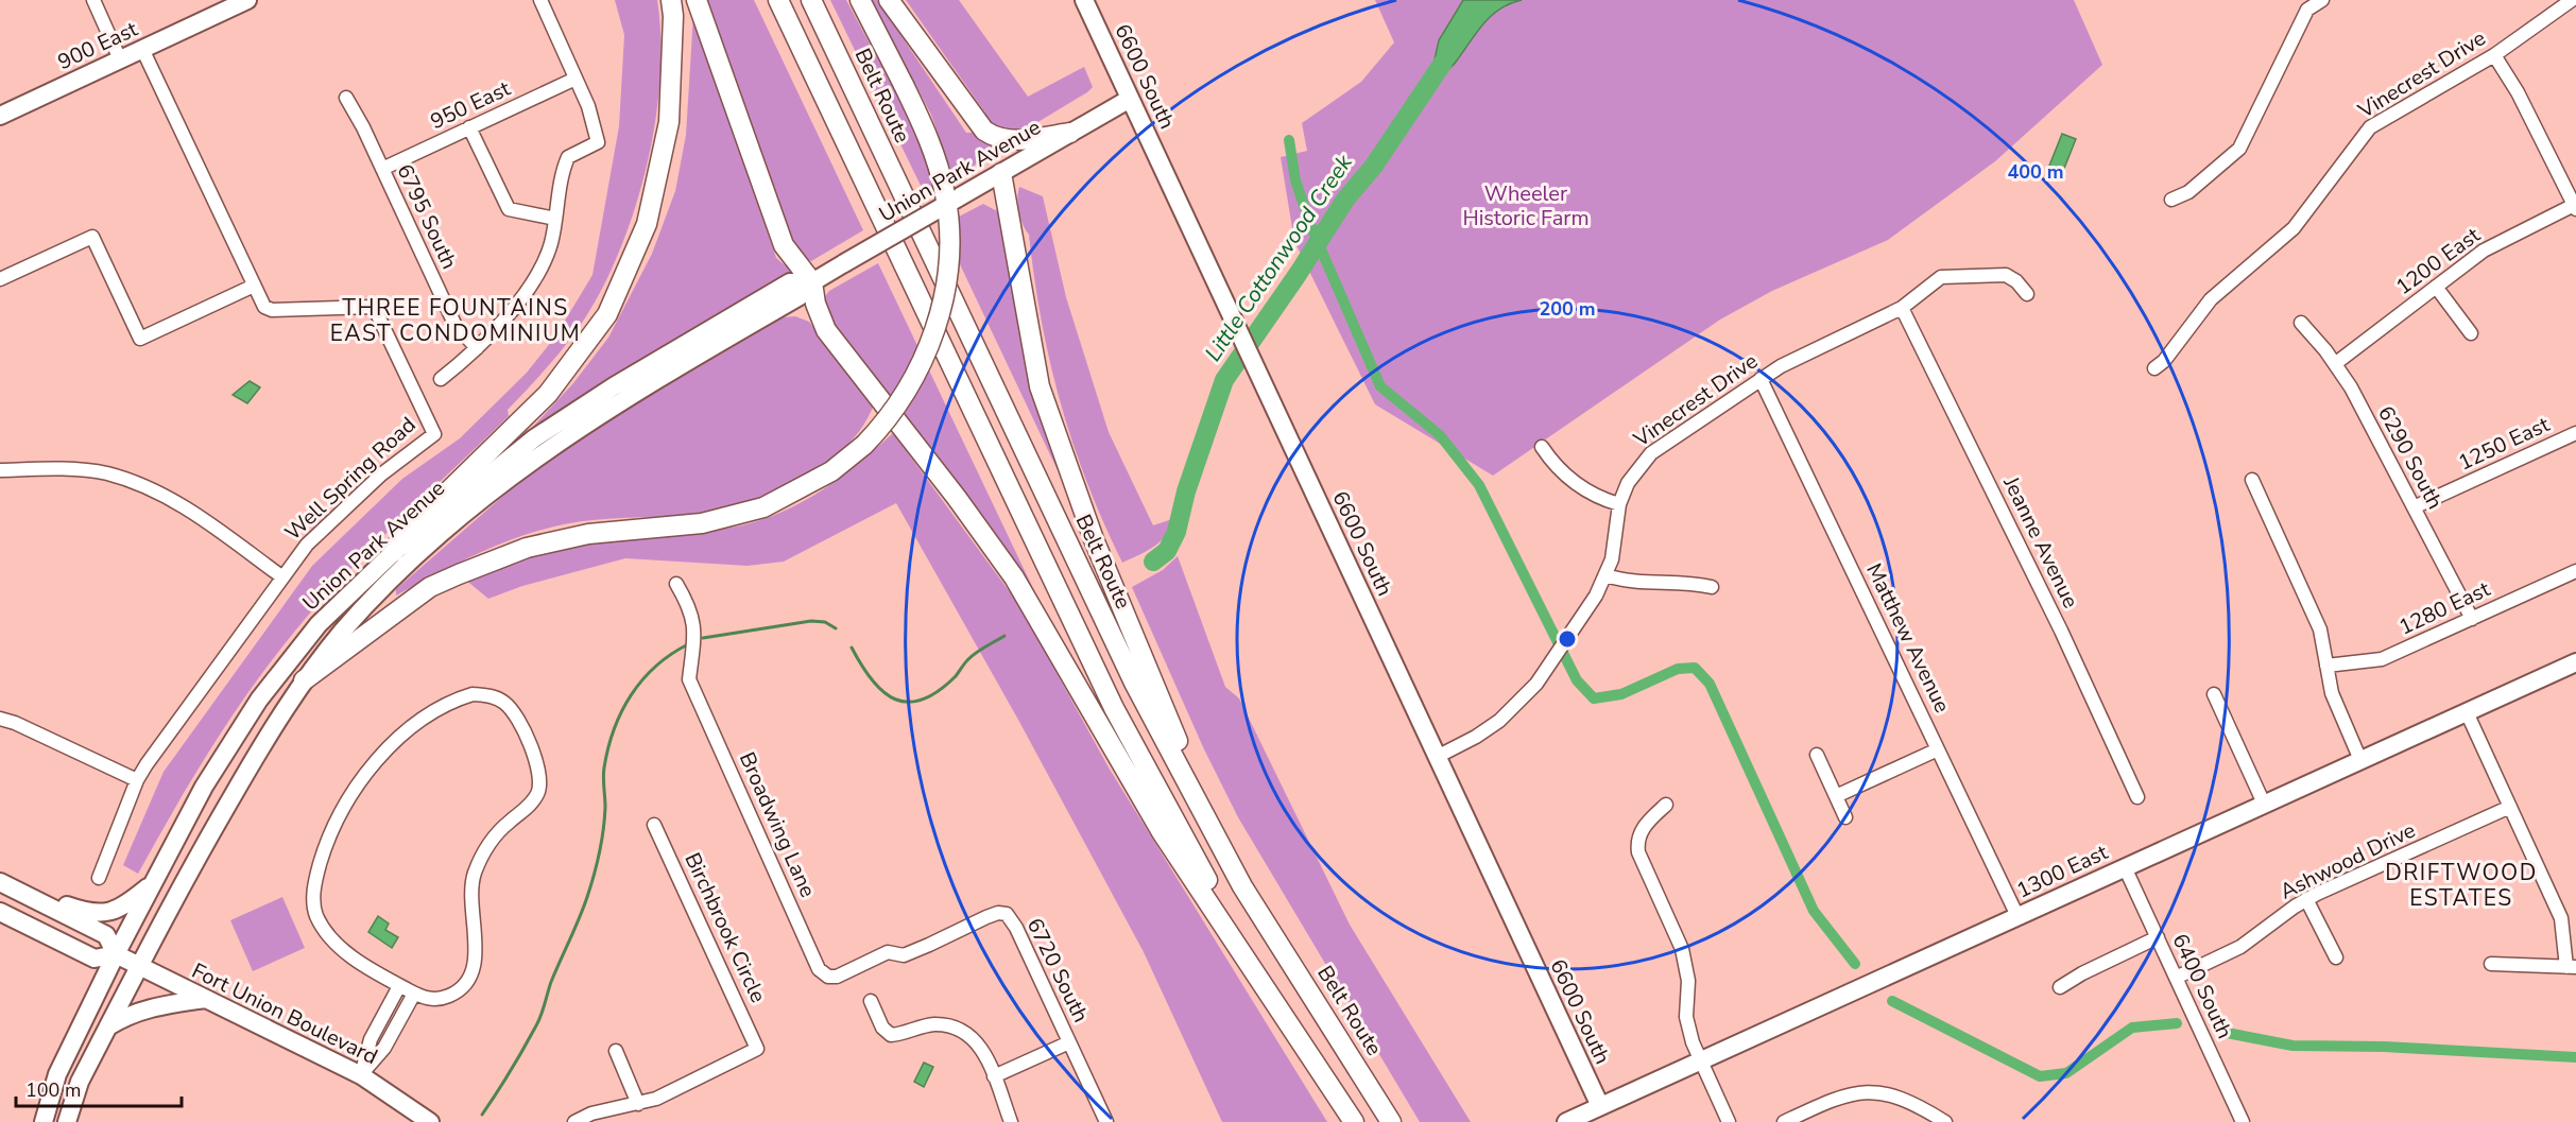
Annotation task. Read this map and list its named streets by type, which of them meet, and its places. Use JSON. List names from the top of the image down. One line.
{"streets":{"highway":["Belt Route"],"main road":["900 East","6600 South","Union Park Avenue","1300 East","Fort Union Boulevard"],"street":["Vinecrest Drive","950 East","6795 South","1200 East","1250 East","6290 South","Well Spring Road","Jeanne Avenue","1280 East","Matthew Avenue","Broadwing Lane","Ashwood Drive","Birchbrook Circle","6720 South","6400 South"]},"crossings":[["900 East","Well Spring Road"],["Vinecrest Drive","6600 South"],["Vinecrest Drive","Jeanne Avenue"],["Vinecrest Drive","Matthew Avenue"],["6600 South","Union Park Avenue"],["6600 South","1300 East"],["950 East","6795 South"],["Union Park Avenue","Fort Union Boulevard"],["1200 East","6290 South"],["1250 East","6290 South"],["6290 South","1280 East"],["Matthew Avenue","1300 East"],["Broadwing Lane","6720 South"],["Ashwood Drive","6400 South"],["1300 East","6400 South"]],"districts":["THREE FOUNTAINS EAST CONDOMINIUM","DRIFTWOOD ESTATES"],"water":["Little Cottonwood Creek"],"parks":["Wheeler Historic Farm"],"scale_bar":"100 m","rings":["400 m","200 m"]}
